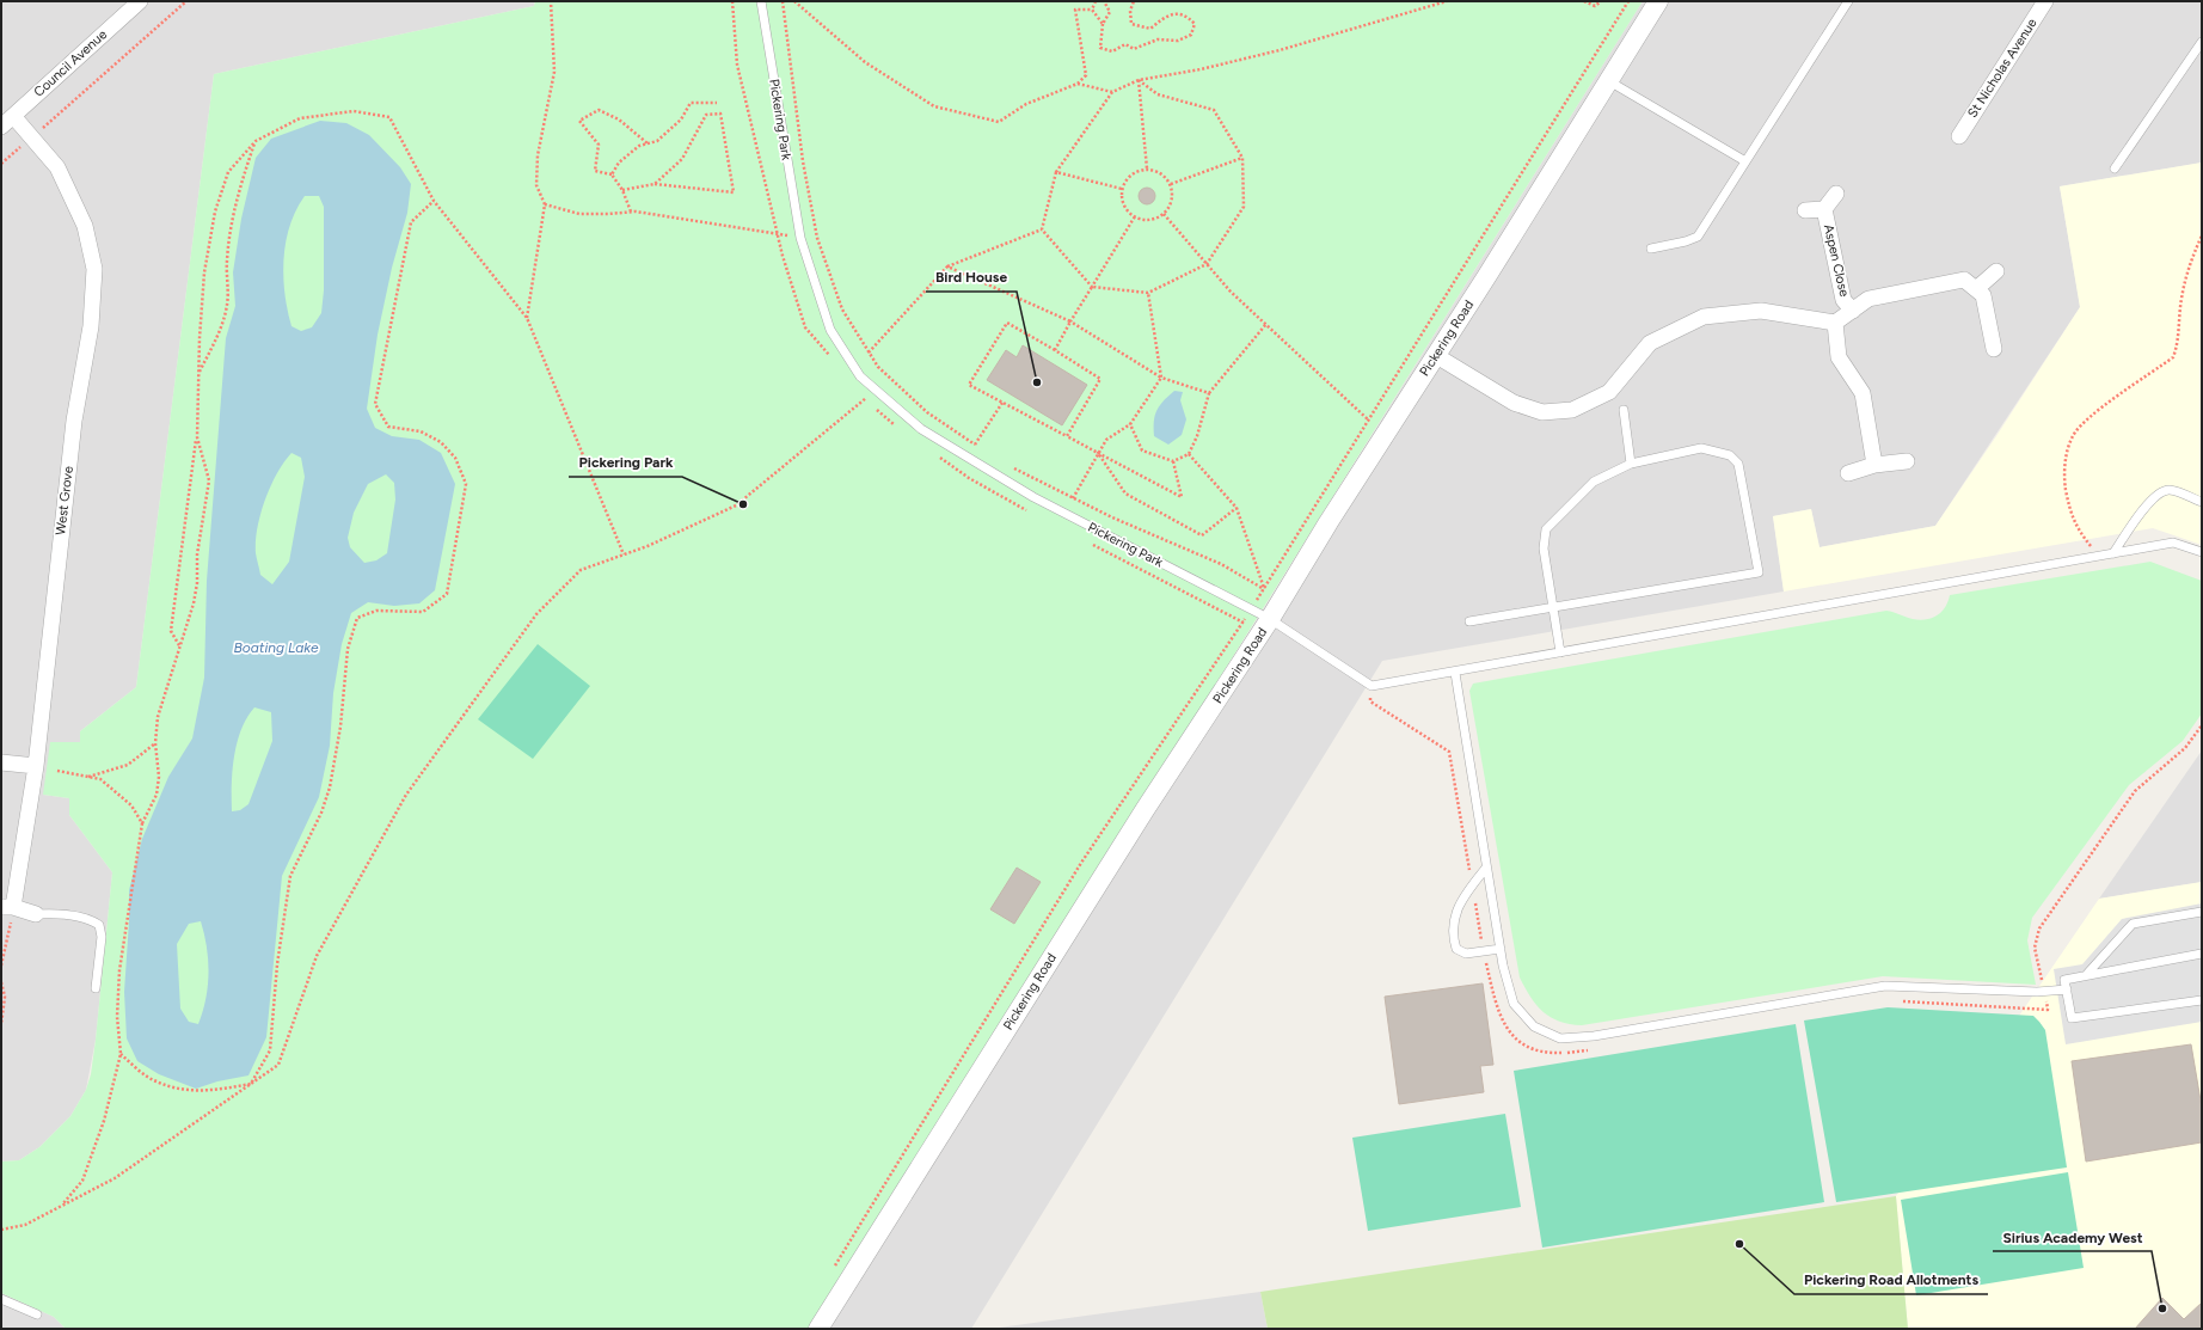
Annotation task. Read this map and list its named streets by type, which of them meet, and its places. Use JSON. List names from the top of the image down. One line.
{"streets":{"street":["Council Avenue","St Nicholas Avenue","Aspen Close","Pickering Road","West Grove"],"lane":["Pickering Park"]},"crossings":[["Council Avenue","West Grove"],["Pickering Park","Pickering Road"]],"water":["Boating Lake"],"places":["Bird House","Pickering Park","Pickering Road Allotments","Sirius Academy West"]}
